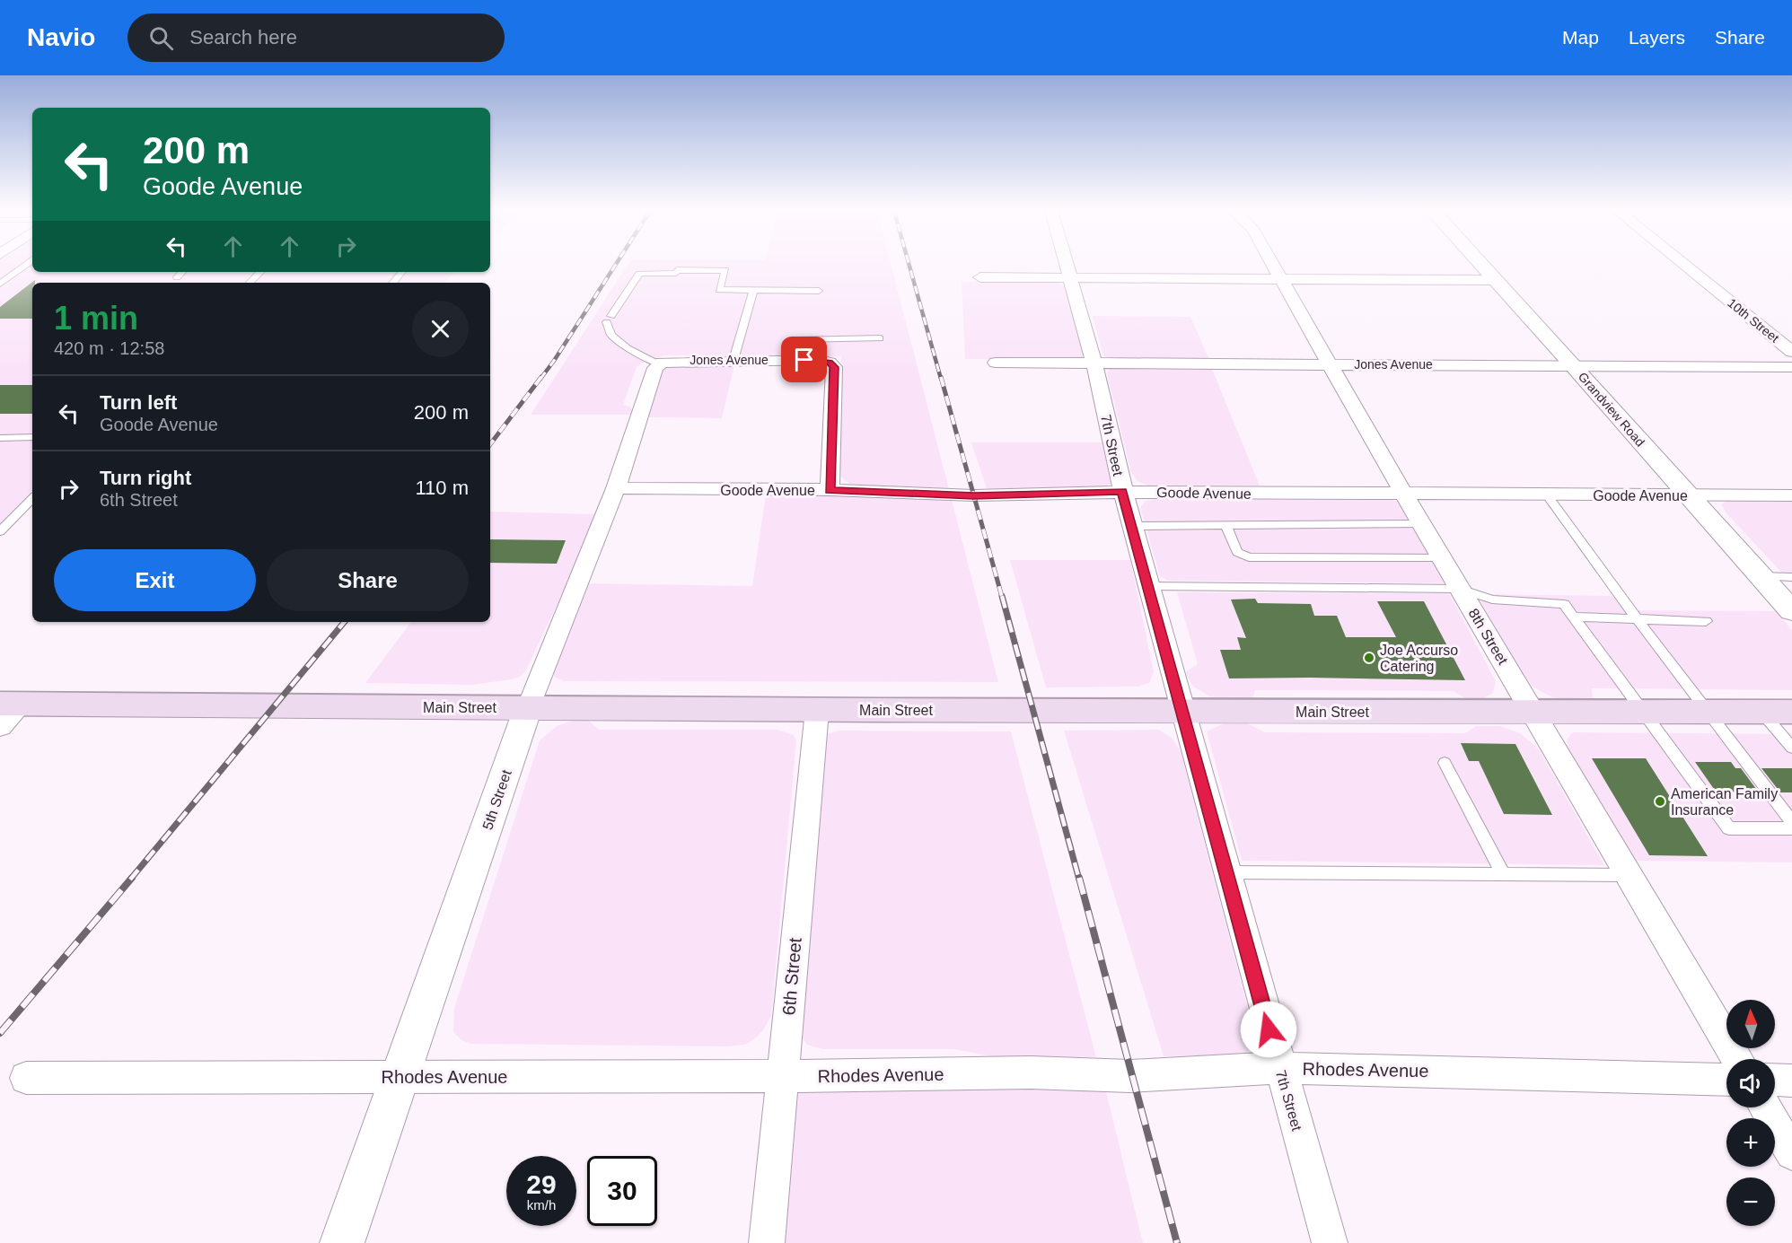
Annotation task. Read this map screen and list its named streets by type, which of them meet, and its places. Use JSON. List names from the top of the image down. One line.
{"streets":{"main road":["Main Street"],"street":["10th Street","Jones Avenue","Grandview Road","7th Street","Goode Avenue","8th Street","5th Street","6th Street","Rhodes Avenue"]},"crossings":[["Jones Avenue","Grandview Road"],["Jones Avenue","7th Street"],["Jones Avenue","Goode Avenue"],["Jones Avenue","8th Street"],["Jones Avenue","5th Street"],["Grandview Road","Goode Avenue"],["7th Street","Goode Avenue"],["7th Street","Main Street"],["7th Street","Rhodes Avenue"],["Goode Avenue","8th Street"],["Goode Avenue","5th Street"],["8th Street","Main Street"],["Main Street","5th Street"],["Main Street","6th Street"],["5th Street","Rhodes Avenue"],["6th Street","Rhodes Avenue"]],"places":["Joe Accurso Catering","American Family Insurance"],"north":"top","page":{"header":"Navio","search":"Search here","nav":["Map","Layers","Share"],"turn":["200 m","Goode Avenue"],"heading":["1 min","420 m · 12:58"],"list":[{"name":"Turn left","note":"Goode Avenue","value":"200 m"},{"name":"Turn right","note":"6th Street","value":"110 m"}],"buttons":["Exit","Share"],"map_buttons":["+","−"],"speed":"29 km/h","limit":"30"}}
